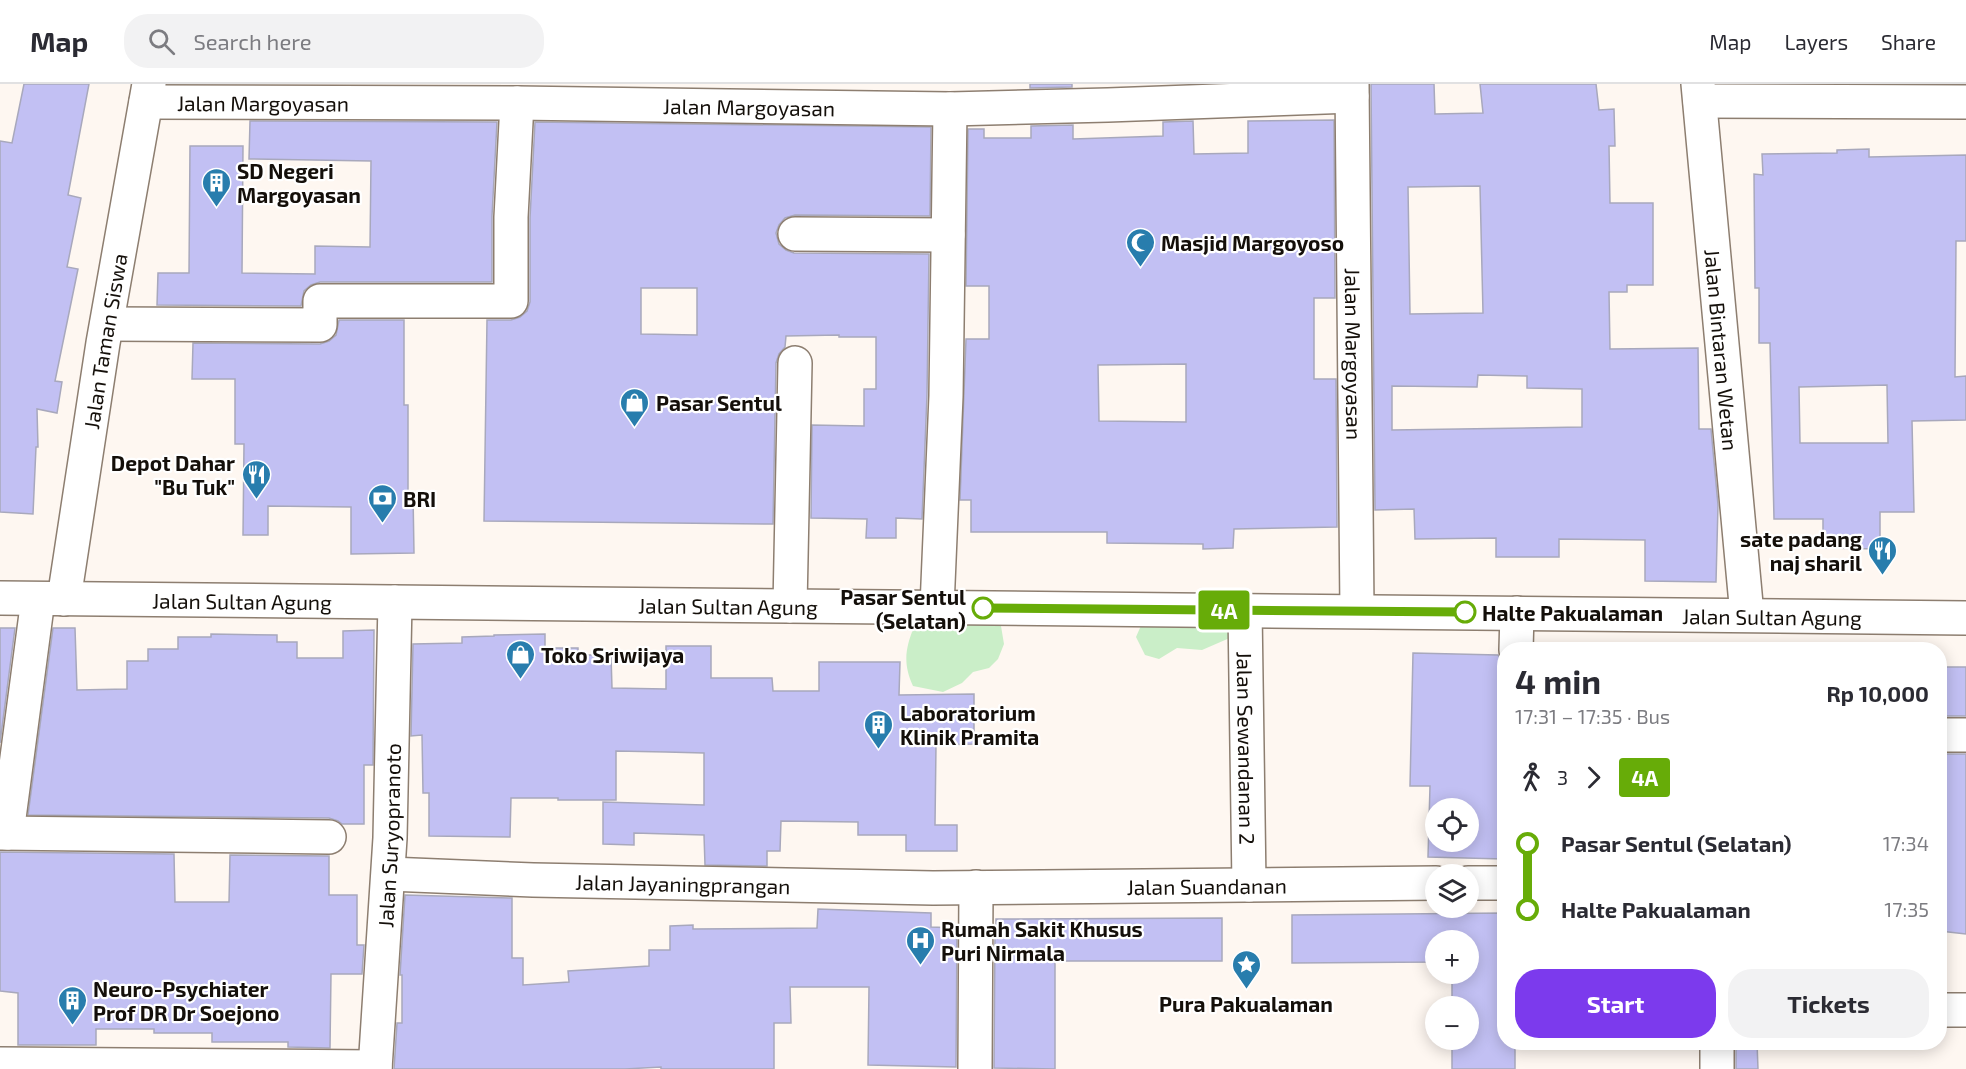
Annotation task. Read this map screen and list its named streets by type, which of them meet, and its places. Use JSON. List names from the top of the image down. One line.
{"streets":{"street":["Jalan Margoyasan","Jalan Taman Siswa","Jalan Bintaran Wetan","Jalan Sultan Agung","Jalan Sewandanan 2","Jalan Suryopranoto","Jalan Jayaningprangan","Jalan Suandanan"]},"crossings":[["Jalan Margoyasan","Jalan Taman Siswa"],["Jalan Margoyasan","Jalan Sultan Agung"],["Jalan Taman Siswa","Jalan Sultan Agung"],["Jalan Bintaran Wetan","Jalan Sultan Agung"],["Jalan Sultan Agung","Jalan Sewandanan 2"],["Jalan Sultan Agung","Jalan Suryopranoto"],["Jalan Sewandanan 2","Jalan Suandanan"],["Jalan Suryopranoto","Jalan Jayaningprangan"],["Jalan Jayaningprangan","Jalan Suandanan"]],"places":{"building":["SD Negeri Margoyasan","Laboratorium Klinik Pramita","Neuro-Psychiater Prof DR Dr Soejono"],"mosque":["Masjid Margoyoso"],"shop":["Pasar Sentul","Toko Sriwijaya"],"restaurant":["Depot Dahar \"Bu Tuk\"","sate padang naj sharil"],"bank":["BRI"],"other":["Pasar Sentul (Selatan)","Halte Pakualaman"],"hospital":["Rumah Sakit Khusus Puri Nirmala"],"place":["Pura Pakualaman"]},"lines":["bus line 4A"],"page":{"header":"Map","search":"Search here","nav":["Map","Layers","Share"],"on_map":"4A","heading":["4 min","17:31 – 17:35 · Bus","Rp 10,000"],"legs":["3","4A"],"map_buttons":["+","−"],"list":[{"name":"Pasar Sentul (Selatan)","value":"17:34"},{"name":"Halte Pakualaman","value":"17:35"}],"buttons":["Start","Tickets"]}}
